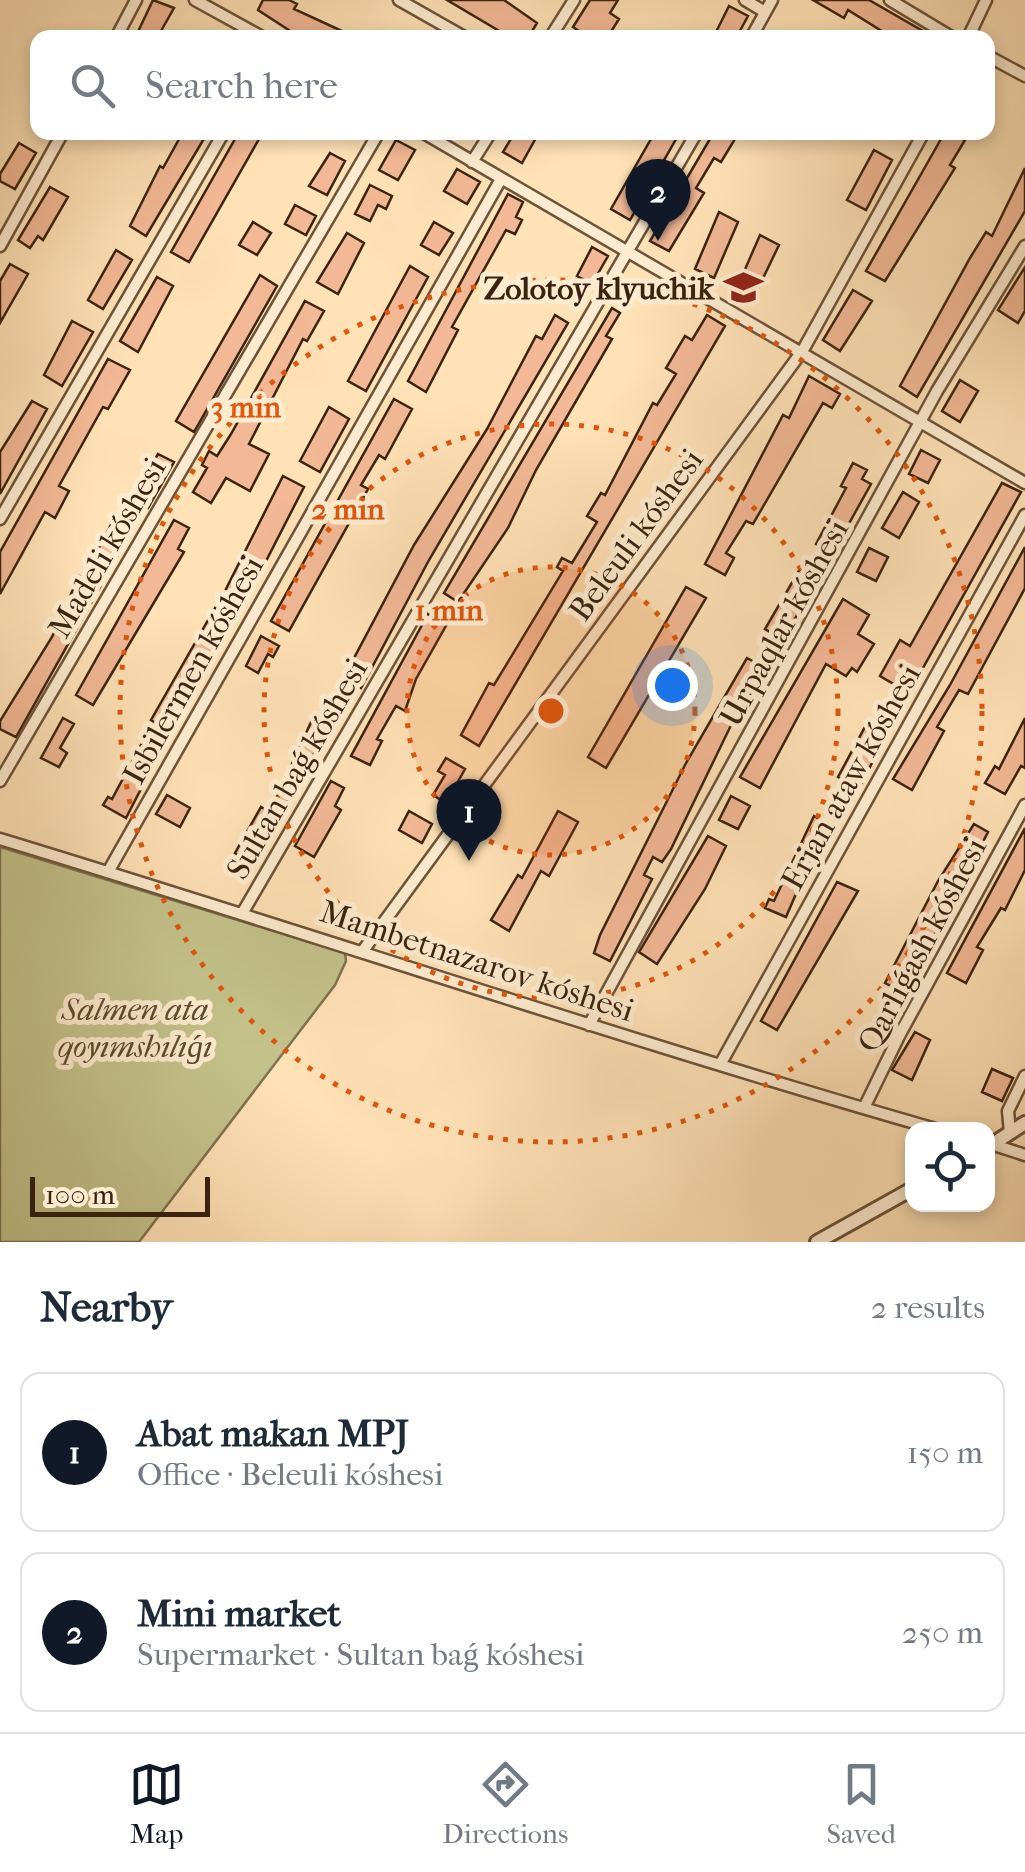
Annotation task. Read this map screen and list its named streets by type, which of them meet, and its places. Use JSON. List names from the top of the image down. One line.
{"streets":{"street":["Beleuli kóshesi","Madeli kóshesi","Urpaqlar kóshesi","Isbilermen kóshesi","Sultan baǵ kóshesi","Erjan ataw kóshesi","Qarlıǵash kóshesi","Mambetnazarov kóshesi"]},"crossings":[["Beleuli kóshesi","Mambetnazarov kóshesi"],["Urpaqlar kóshesi","Mambetnazarov kóshesi"],["Isbilermen kóshesi","Mambetnazarov kóshesi"],["Sultan baǵ kóshesi","Mambetnazarov kóshesi"],["Erjan ataw kóshesi","Mambetnazarov kóshesi"],["Qarlıǵash kóshesi","Mambetnazarov kóshesi"]],"parks":["Salmen ata qoyımshılıǵı"],"places":{"school or university":["Zolotoy klyuchik"]},"scale_bar":"100 m","page":{"search":"Search here","pins":["2","1"],"scale":"100 m","heading":["Nearby","2 results"],"list":[{"mark":"1","name":"Abat makan MPJ","note":"Office · Beleuli kóshesi","value":"150 m"},{"mark":"2","name":"Mini market","note":"Supermarket · Sultan baǵ kóshesi","value":"250 m"}],"nav":["Map","Directions","Saved"]},"rings":["3 min","2 min","1 min"]}
